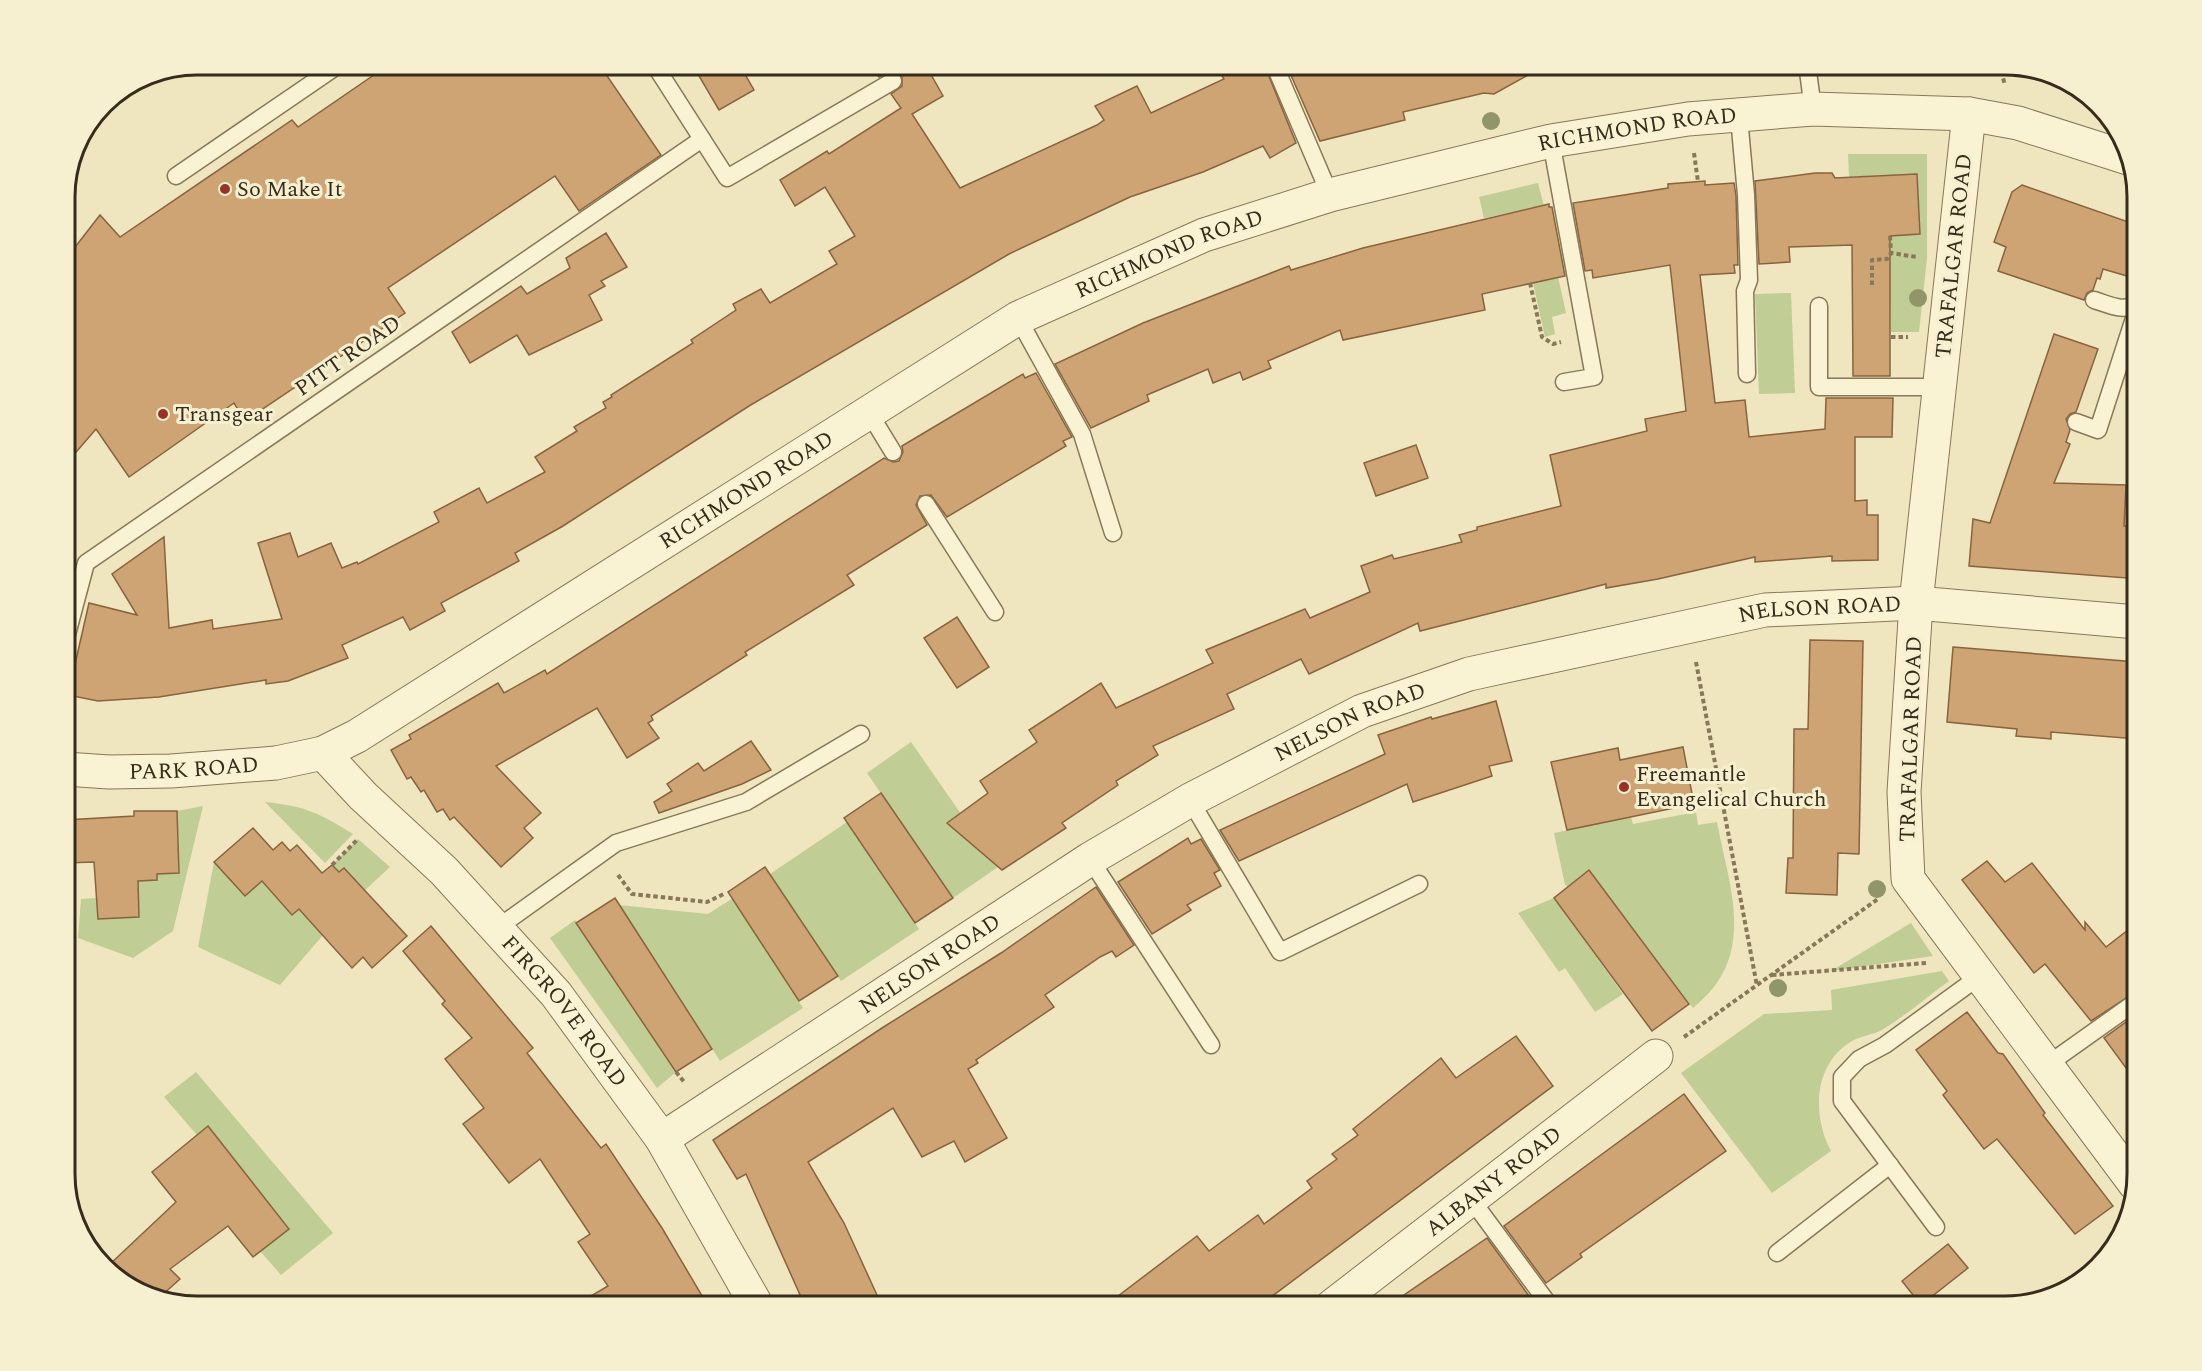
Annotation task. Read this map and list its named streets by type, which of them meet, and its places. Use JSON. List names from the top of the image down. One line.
{"streets":{"street":["RICHMOND ROAD","TRAFALGAR ROAD","NELSON ROAD","PARK ROAD","FIRGROVE ROAD","ALBANY ROAD"],"lane":["PITT ROAD"]},"crossings":[["RICHMOND ROAD","TRAFALGAR ROAD"],["RICHMOND ROAD","PARK ROAD"],["RICHMOND ROAD","FIRGROVE ROAD"],["TRAFALGAR ROAD","NELSON ROAD"],["NELSON ROAD","FIRGROVE ROAD"],["PARK ROAD","FIRGROVE ROAD"]],"places":["So Make It","Transgear","Freemantle Evangelical Church"]}
